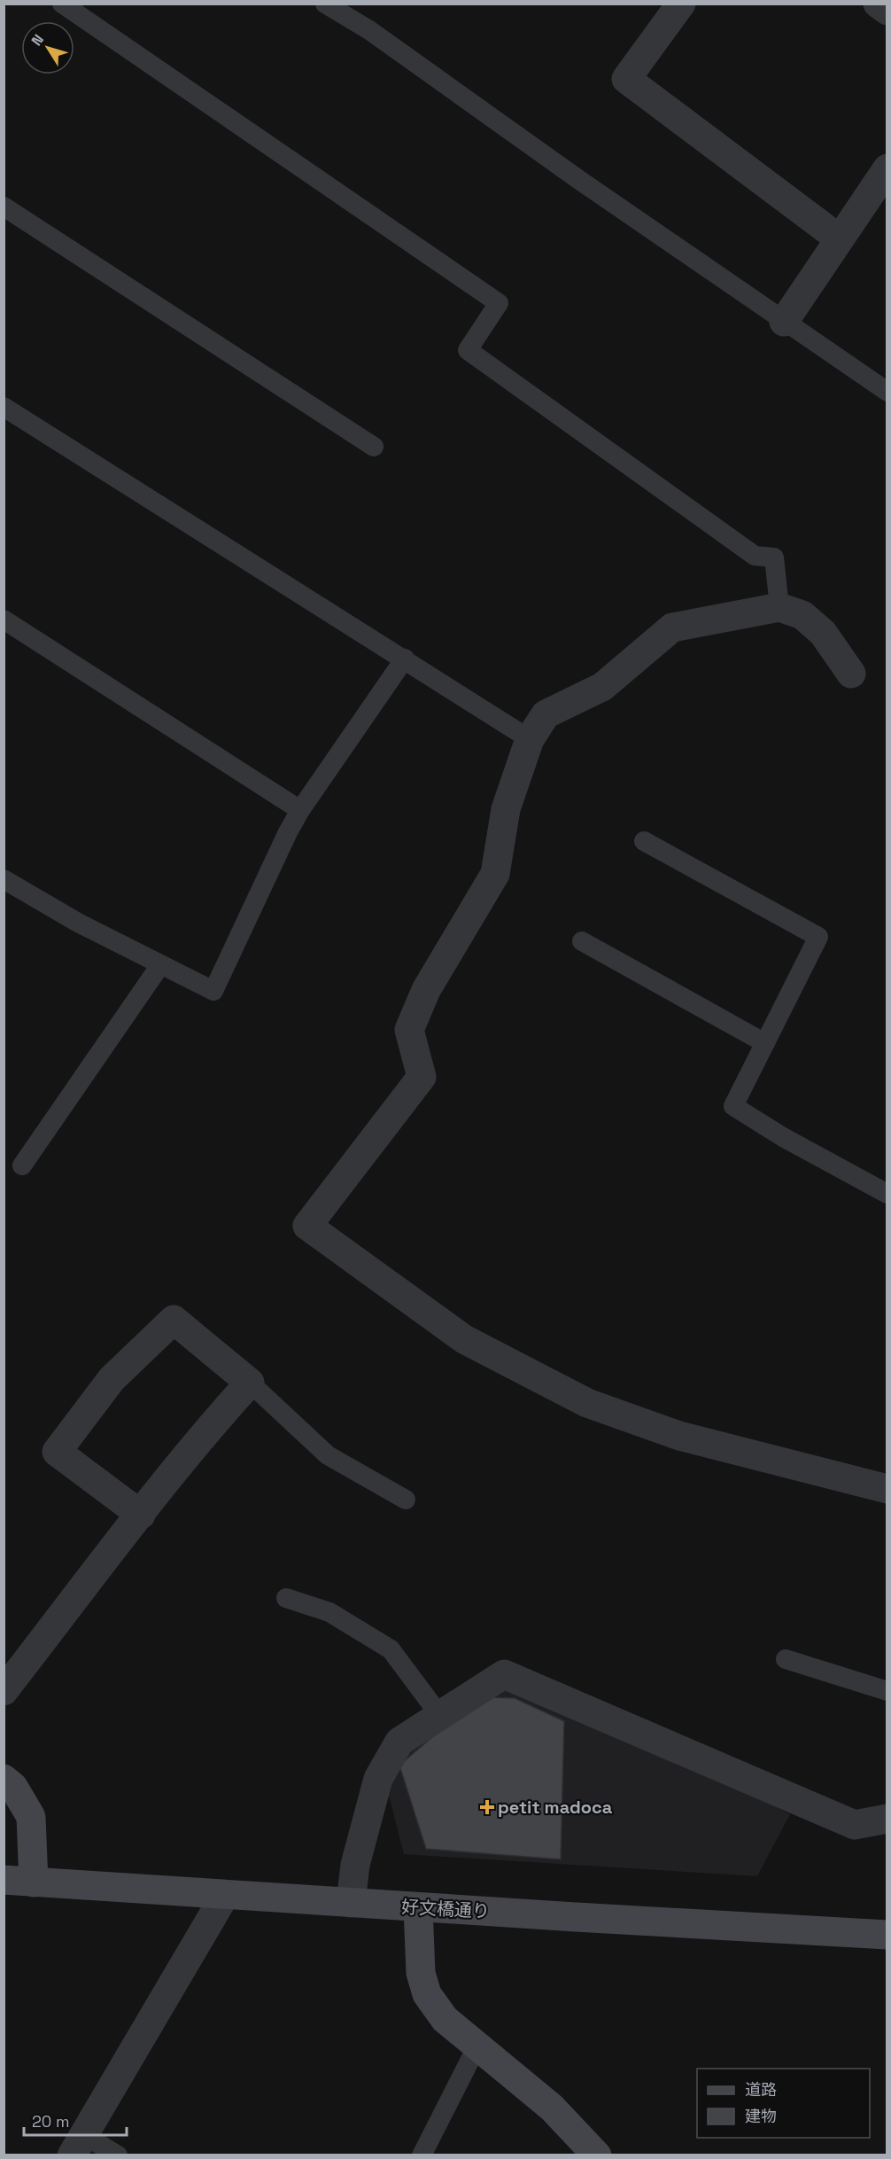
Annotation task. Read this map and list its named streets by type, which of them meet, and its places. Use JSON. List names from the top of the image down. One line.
{"streets":{"street":["好文橋通り"]},"places":{"health":["petit madoca"]},"legend":["道路","建物"],"scale_bar":"20 m","north":"top left"}
